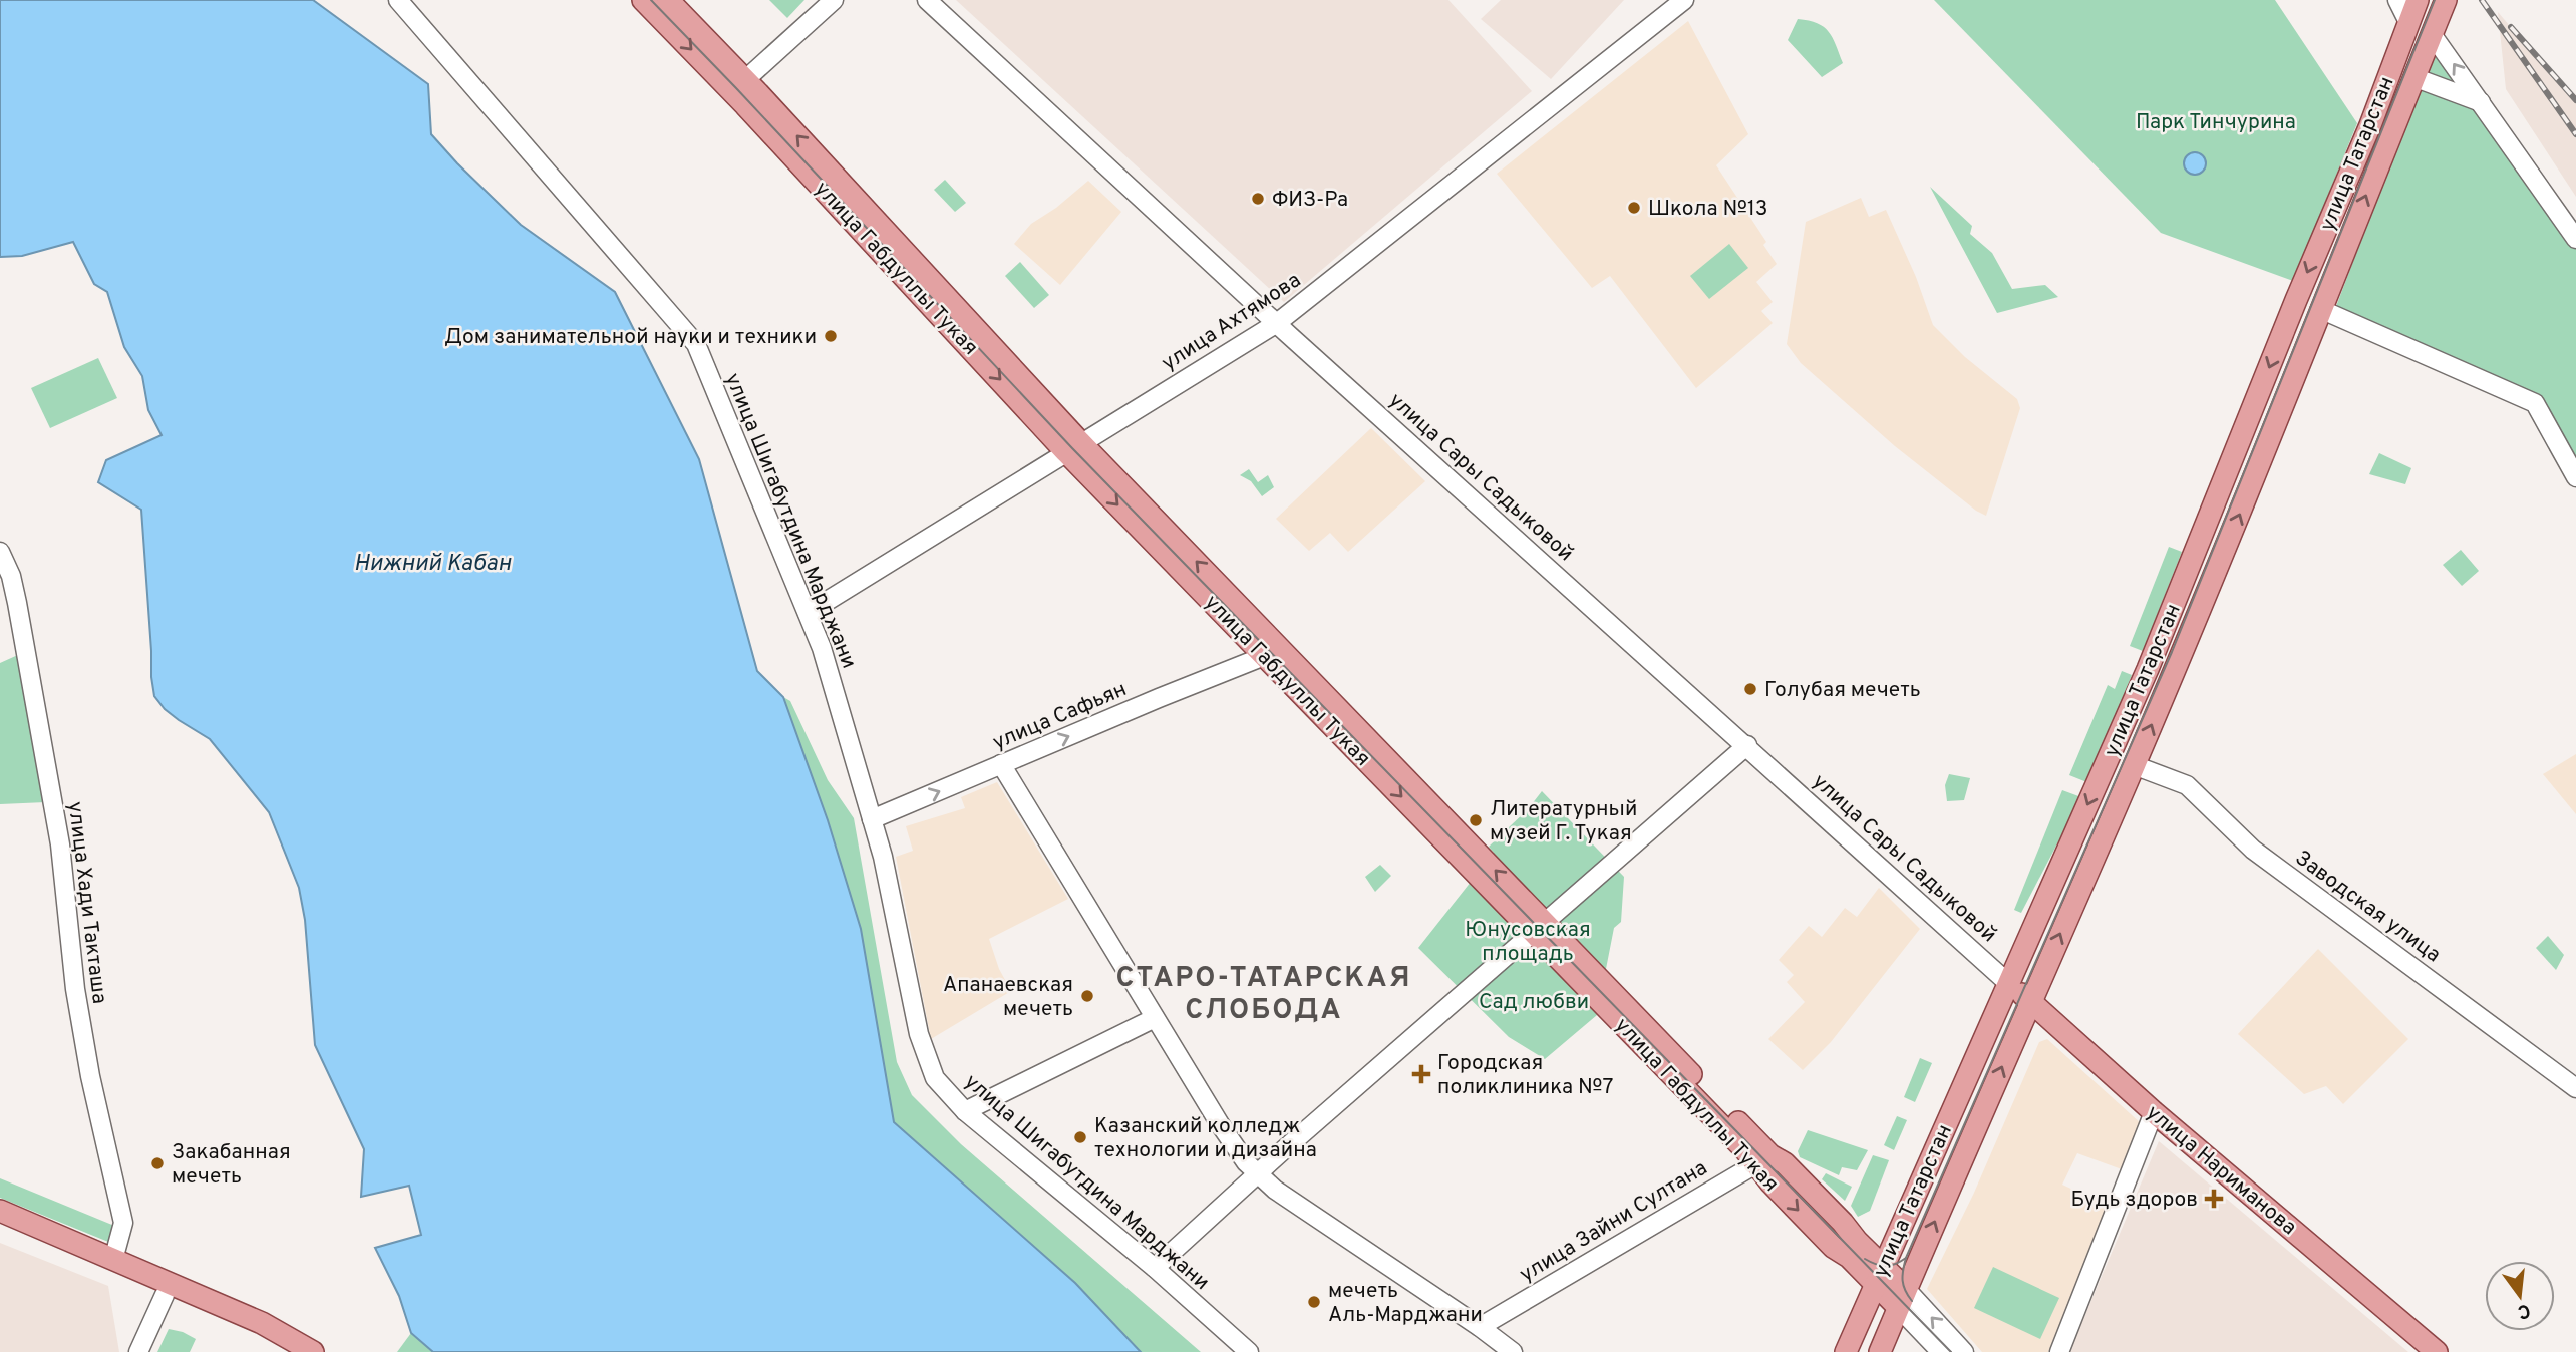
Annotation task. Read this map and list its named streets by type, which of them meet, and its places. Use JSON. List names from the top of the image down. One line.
{"streets":{"main road":["улица Татарстан","улица Габдуллы Тукая","улица Нариманова"],"street":["улица Ахтямова","улица Сары Садыковой","улица Шигабутдина Марджани","улица Сафьян","улица Хади Такташа","Заводская улица","улица Зайни Султана"]},"crossings":[["улица Татарстан","улица Габдуллы Тукая"],["улица Татарстан","улица Сары Садыковой"],["улица Татарстан","Заводская улица"],["улица Татарстан","улица Нариманова"],["улица Габдуллы Тукая","улица Ахтямова"],["улица Габдуллы Тукая","улица Сафьян"],["улица Габдуллы Тукая","улица Зайни Султана"],["улица Ахтямова","улица Сары Садыковой"],["улица Ахтямова","улица Шигабутдина Марджани"],["улица Сары Садыковой","улица Нариманова"],["улица Шигабутдина Марджани","улица Сафьян"]],"one_way":["улица Сафьян"],"districts":["СТАРО-ТАТАРСКАЯ СЛОБОДА"],"water":["Нижний Кабан"],"parks":["Парк Тинчурина","Юнусовская площадь","Сад любви"],"places":{"other":["ФИЗ-Ра","Школа №13","Дом занимательной науки и техники","Голубая мечеть","Литературный музей Г. Тукая","Апанаевская мечеть","Казанский колледж технологии и дизайна","Закабанная мечеть","мечеть Аль-Марджани"],"health":["Городская поликлиника №7","Будь здоров"]},"north":"bottom"}
